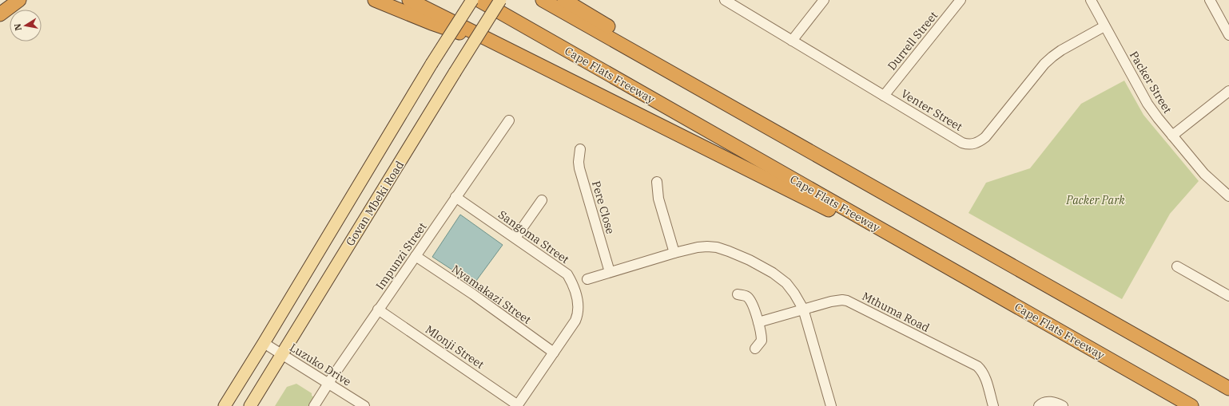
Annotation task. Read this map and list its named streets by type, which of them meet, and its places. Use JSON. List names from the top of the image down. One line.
{"streets":{"highway":["Cape Flats Freeway"],"main road":["Govan Mbeki Road"],"street":["Durrell Street","Packer Street","Venter Street","Pere Close","Sangoma Street","Impunzi Street","Nyamakazi Street","Mthuma Road","Mlonji Street","Luzuko Drive"]},"crossings":[["Durrell Street","Venter Street"],["Packer Street","Venter Street"],["Govan Mbeki Road","Luzuko Drive"],["Sangoma Street","Impunzi Street"],["Sangoma Street","Nyamakazi Street"],["Sangoma Street","Mlonji Street"],["Impunzi Street","Nyamakazi Street"],["Impunzi Street","Mlonji Street"],["Impunzi Street","Luzuko Drive"]],"parks":["Packer Park"],"north":"left"}
